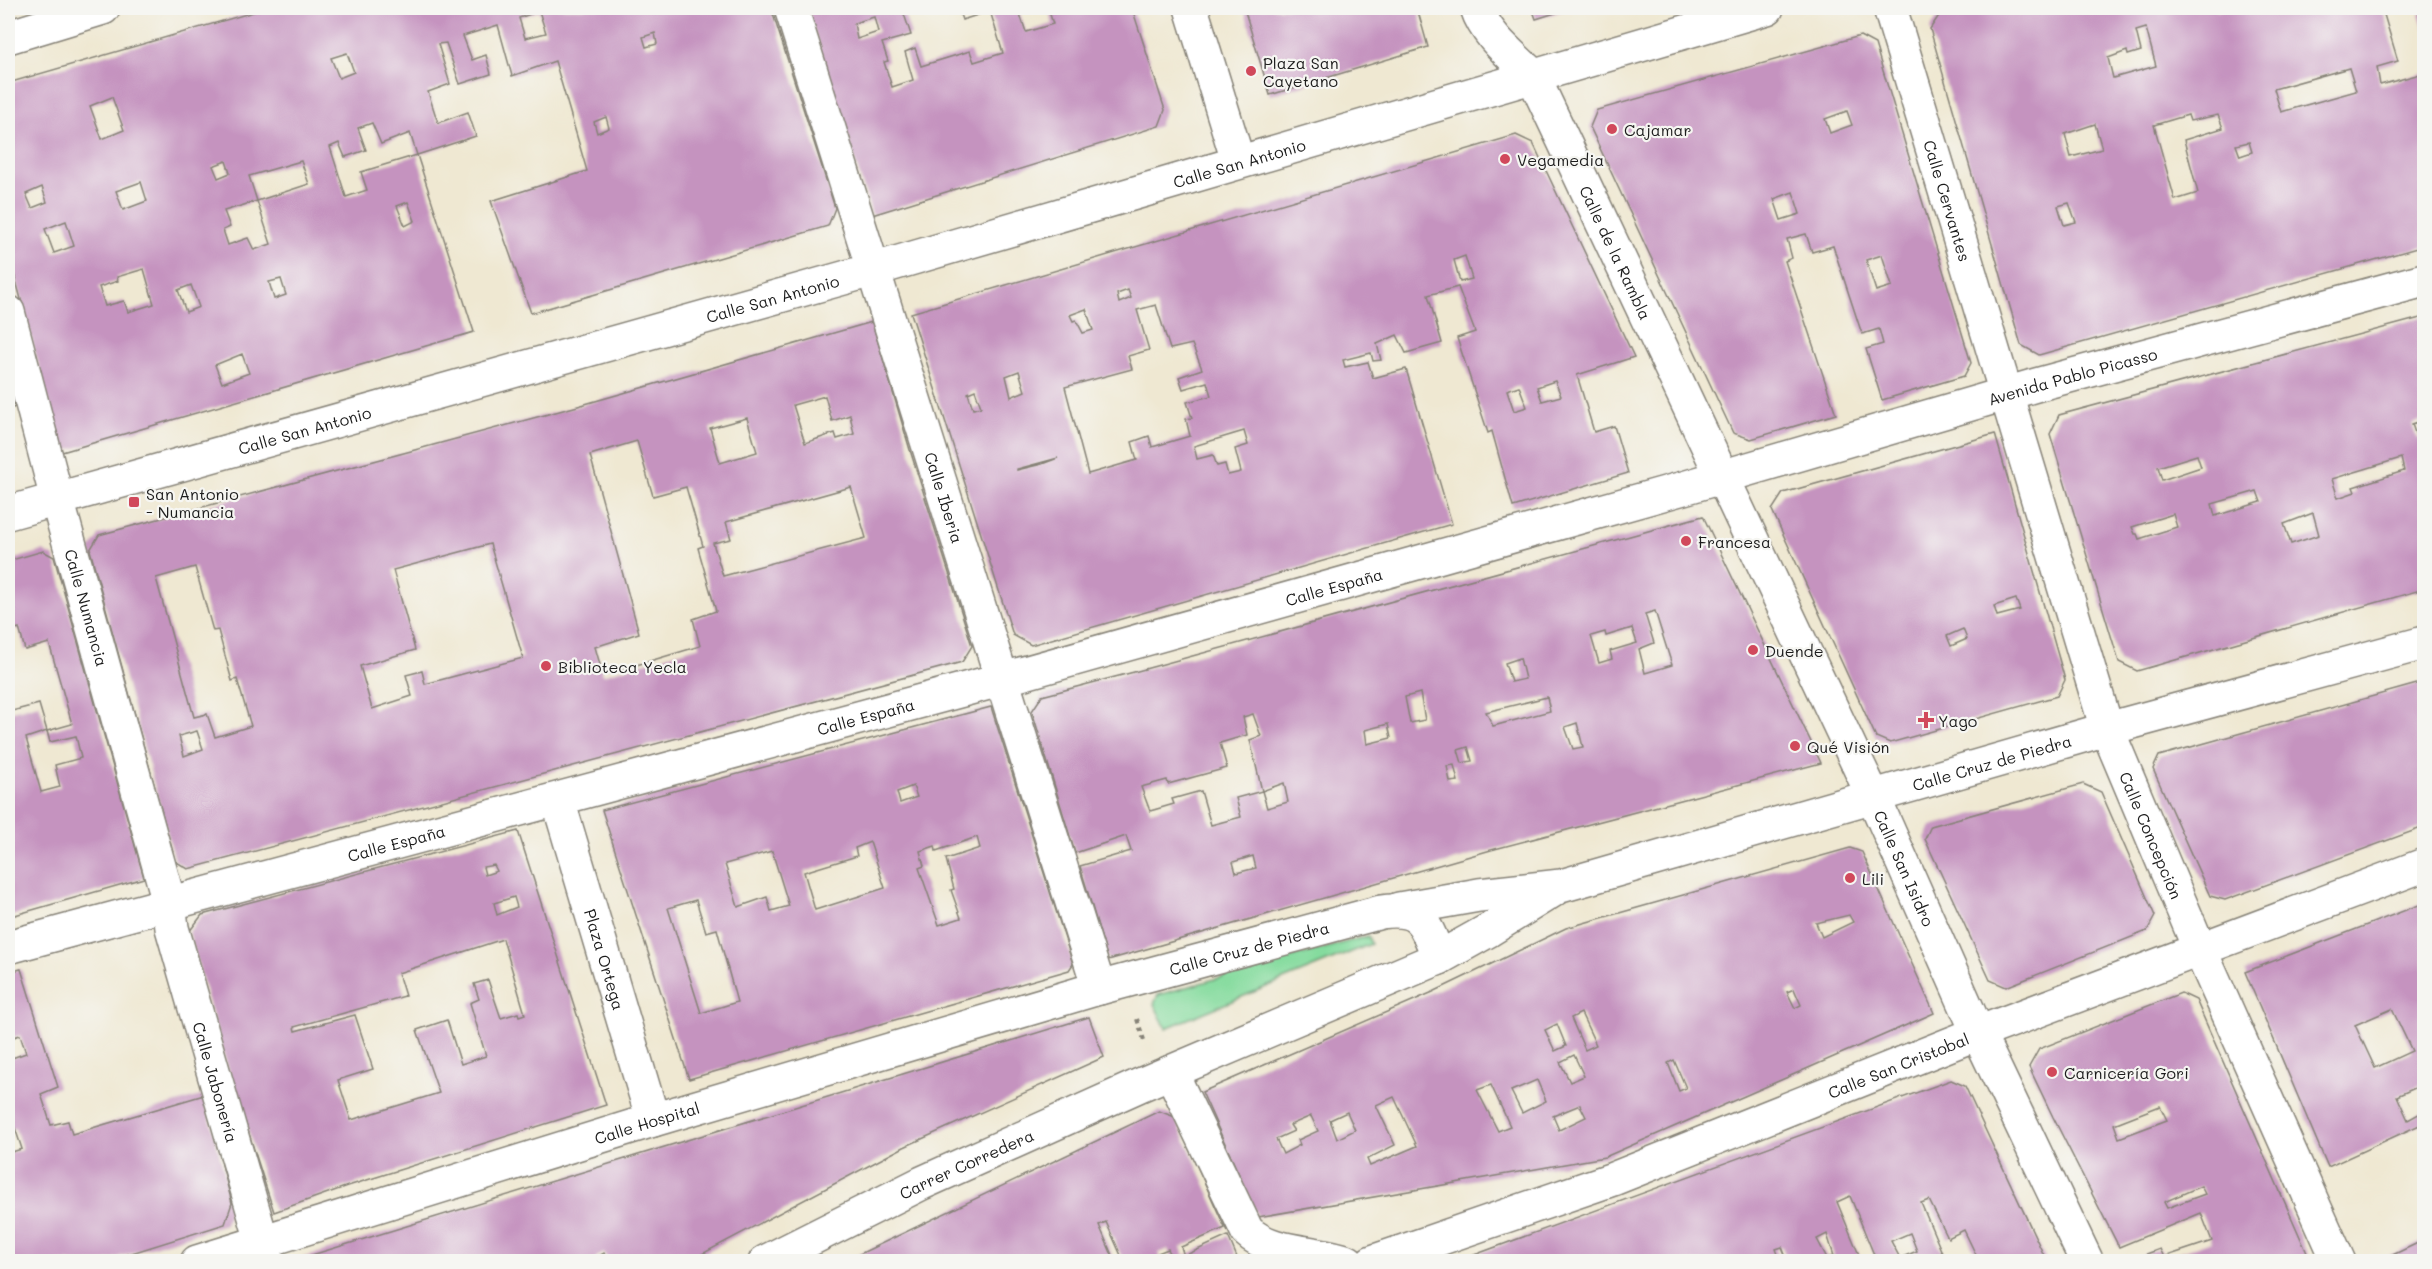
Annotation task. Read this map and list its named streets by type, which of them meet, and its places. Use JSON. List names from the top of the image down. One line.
{"streets":{"street":["Calle San Antonio","Calle Cervantes","Calle de la Rambla","Avenida Pablo Picasso","Calle Iberia","Calle España","Calle Numancia","Calle Cruz de Piedra","Calle Concepción","Calle San Isidro","Plaza Ortega","Calle San Cristobal","Calle Jabonería","Calle Hospital","Carrer Corredera"]},"crossings":[["Calle San Antonio","Calle de la Rambla"],["Calle San Antonio","Calle Iberia"],["Calle San Antonio","Calle Numancia"],["Calle Cervantes","Avenida Pablo Picasso"],["Calle Cervantes","Calle Concepción"],["Calle de la Rambla","Avenida Pablo Picasso"],["Calle de la Rambla","Calle España"],["Calle de la Rambla","Calle San Isidro"],["Avenida Pablo Picasso","Calle España"],["Avenida Pablo Picasso","Calle Concepción"],["Avenida Pablo Picasso","Calle San Isidro"],["Calle Iberia","Calle España"],["Calle Iberia","Calle Cruz de Piedra"],["Calle Iberia","Calle Hospital"],["Calle España","Calle Numancia"],["Calle España","Calle San Isidro"],["Calle España","Plaza Ortega"],["Calle España","Calle Jabonería"],["Calle Numancia","Calle Jabonería"],["Calle Cruz de Piedra","Calle Concepción"],["Calle Cruz de Piedra","Calle San Isidro"],["Calle Cruz de Piedra","Calle Hospital"],["Calle Cruz de Piedra","Carrer Corredera"],["Calle Concepción","Calle San Cristobal"],["Calle San Isidro","Calle San Cristobal"],["Plaza Ortega","Calle Hospital"],["Calle Jabonería","Calle Hospital"]],"places":{"other":["Plaza San Cayetano","Cajamar","Vegamedia","Francesa","Duende","Biblioteca Yecla","Qué Visión","Lili","Carnicería Gori"],"transit":["San Antonio - Numancia"],"health":["Yago"]}}
